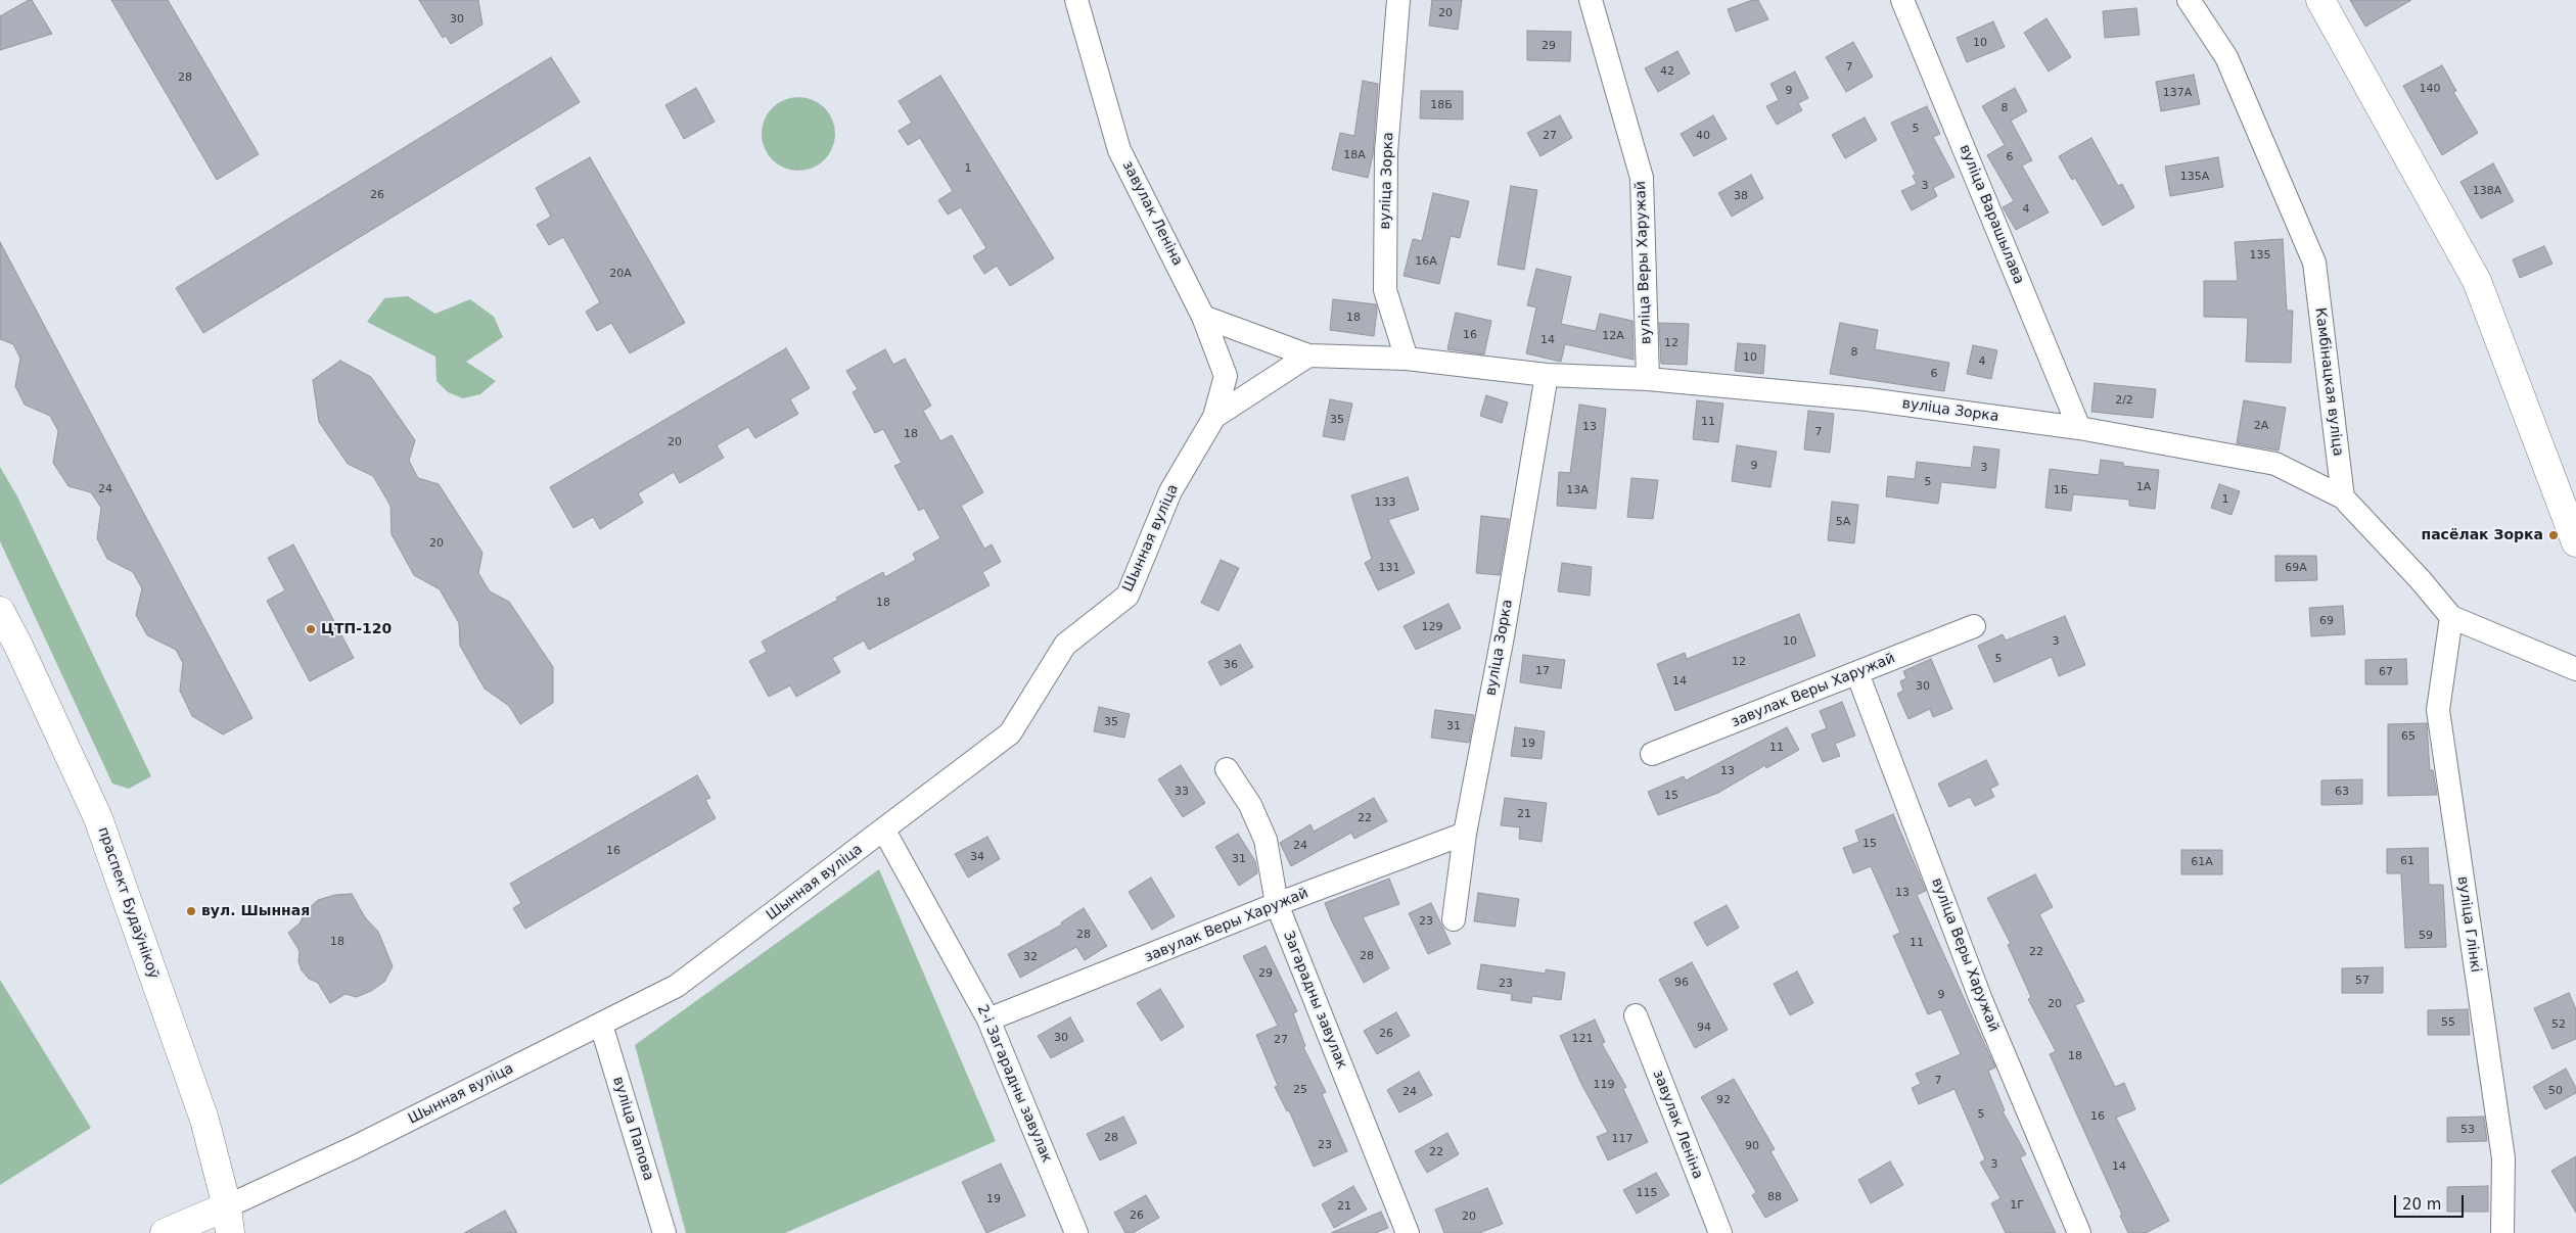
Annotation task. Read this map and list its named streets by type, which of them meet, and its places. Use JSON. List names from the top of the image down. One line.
{"streets":{"main road":["Шынная вуліца","праспект Будаўнікоў"],"street":["вуліца Зорка","завулак Леніна","вуліца Варашылава","вуліца Веры Харужай","Камбінацкая вуліца","завулак Веры Харужай","вуліца Глінкі","Загарадны завулак","2-і Загарадны завулак","вуліца Папова"]},"crossings":[["вуліца Зорка","вуліца Варашылава"],["вуліца Зорка","вуліца Веры Харужай"],["вуліца Зорка","Камбінацкая вуліца"],["вуліца Зорка","Шынная вуліца"],["вуліца Зорка","завулак Веры Харужай"],["завулак Леніна","Шынная вуліца"],["вуліца Веры Харужай","завулак Веры Харужай"],["Шынная вуліца","праспект Будаўнікоў"],["Шынная вуліца","2-і Загарадны завулак"],["Шынная вуліца","вуліца Папова"],["завулак Веры Харужай","Загарадны завулак"],["завулак Веры Харужай","2-і Загарадны завулак"]],"places":["пасёлак Зорка","ЦТП-120","вул. Шынная"],"house_numbers":["20","30","10","29","7","42","28","140","9","137А","18Б","8","5","27","40","18А","6","1","135А","3","138А","26","38","4","135","16А","20А","18","16","12А","14","12","8","10","4","6","2/2","35","11","2А","13","7","18","20","9","3","5","1А","24","13А","1Б","1","133","5А","20","131","69А","18","69","129","10","3","5","12","36","17","67","14","30","35","31","65","19","11","13","33","63","15","21","22","15","24","16","34","31","61","61А","13","23","28","59","18","11","22","28","32","29","57","96","23","9","20","55","52","94","26","30","121","27","18","7","119","25","50","24","92","5","16","53","28","117","23","90","22","3","14","115","88","19","1Г","21","26","20"],"scale_bar":"20 m"}
